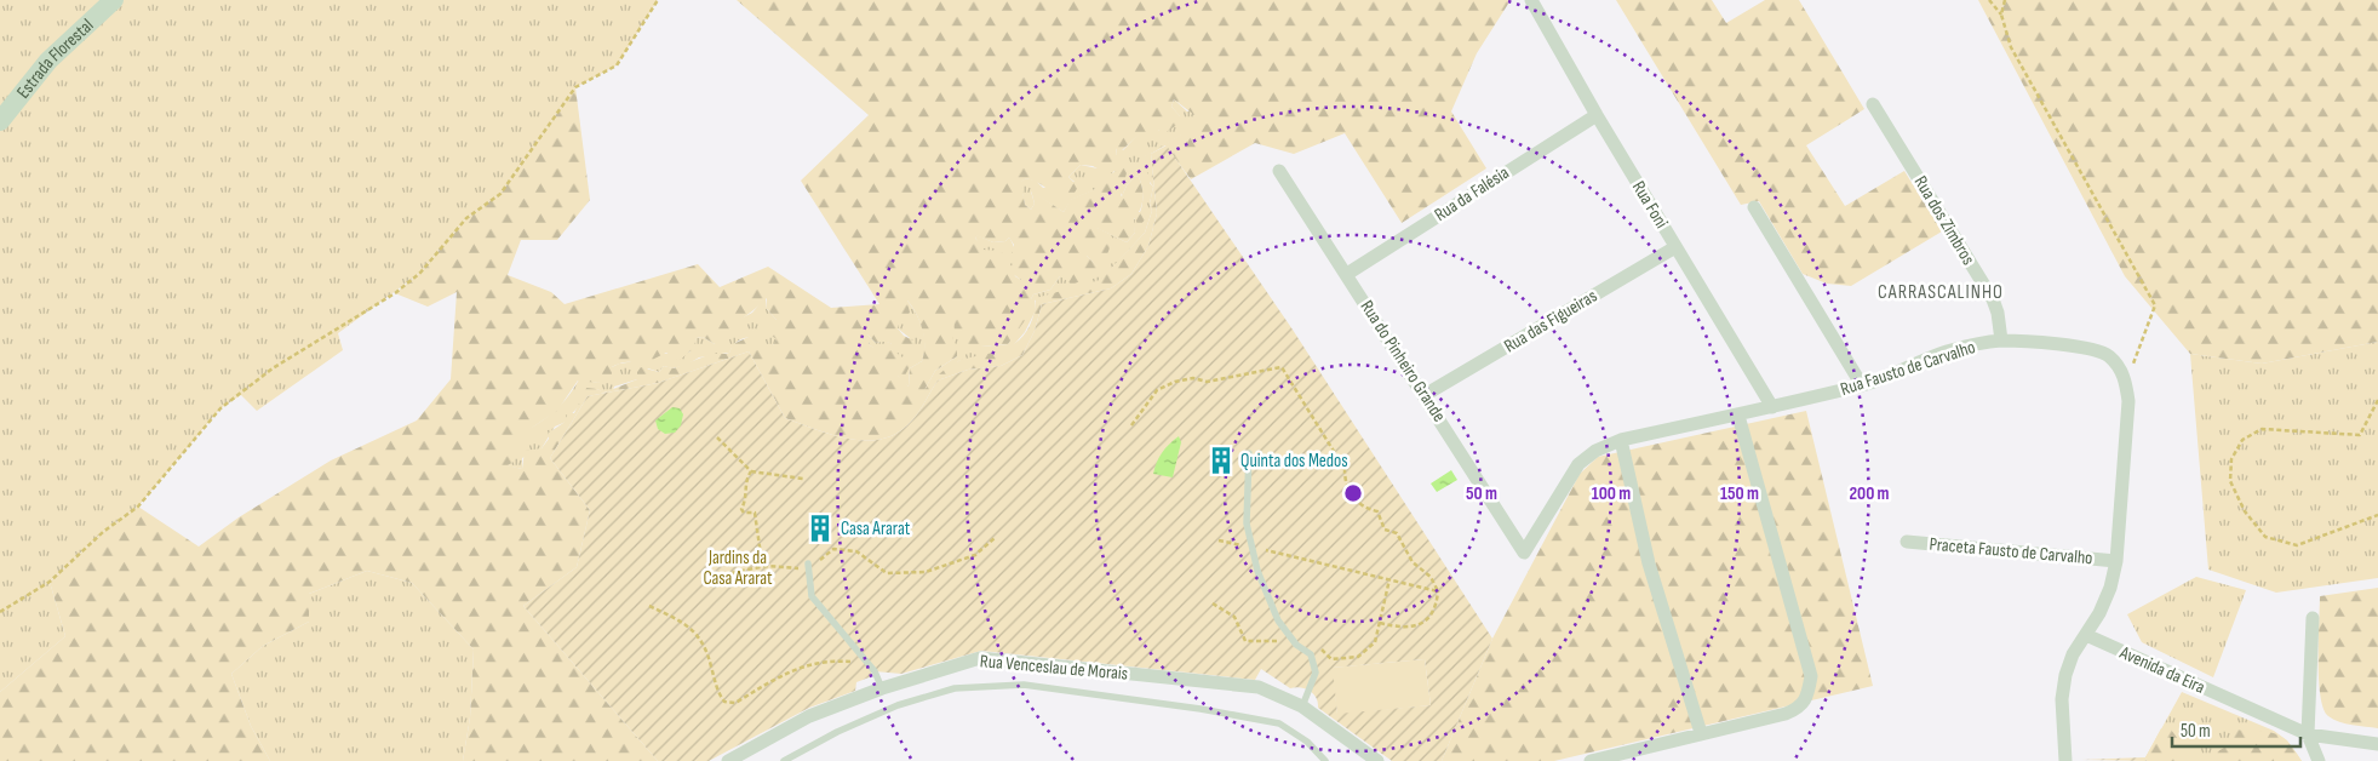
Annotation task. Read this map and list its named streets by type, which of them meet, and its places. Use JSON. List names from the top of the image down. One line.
{"streets":{"main road":["Estrada Florestal"],"street":["Rua da Falésia","Rua Foni","Rua dos Zimbros","Rua das Figueiras","Rua do Pinheiro Grande","Rua Fausto de Carvalho","Praceta Fausto de Carvalho","Rua Venceslau de Morais","Avenida da Eira"]},"crossings":[["Rua da Falésia","Rua Foni"],["Rua da Falésia","Rua do Pinheiro Grande"],["Rua Foni","Rua das Figueiras"],["Rua Foni","Rua Fausto de Carvalho"],["Rua dos Zimbros","Rua Fausto de Carvalho"],["Rua das Figueiras","Rua do Pinheiro Grande"],["Rua do Pinheiro Grande","Rua Fausto de Carvalho"],["Rua Fausto de Carvalho","Praceta Fausto de Carvalho"],["Rua Fausto de Carvalho","Avenida da Eira"]],"districts":["CARRASCALINHO"],"parks":["Jardins da Casa Ararat"],"places":{"building":["Quinta dos Medos","Casa Ararat"]},"scale_bar":"50 m","rings":["50 m","100 m","150 m","200 m"]}
